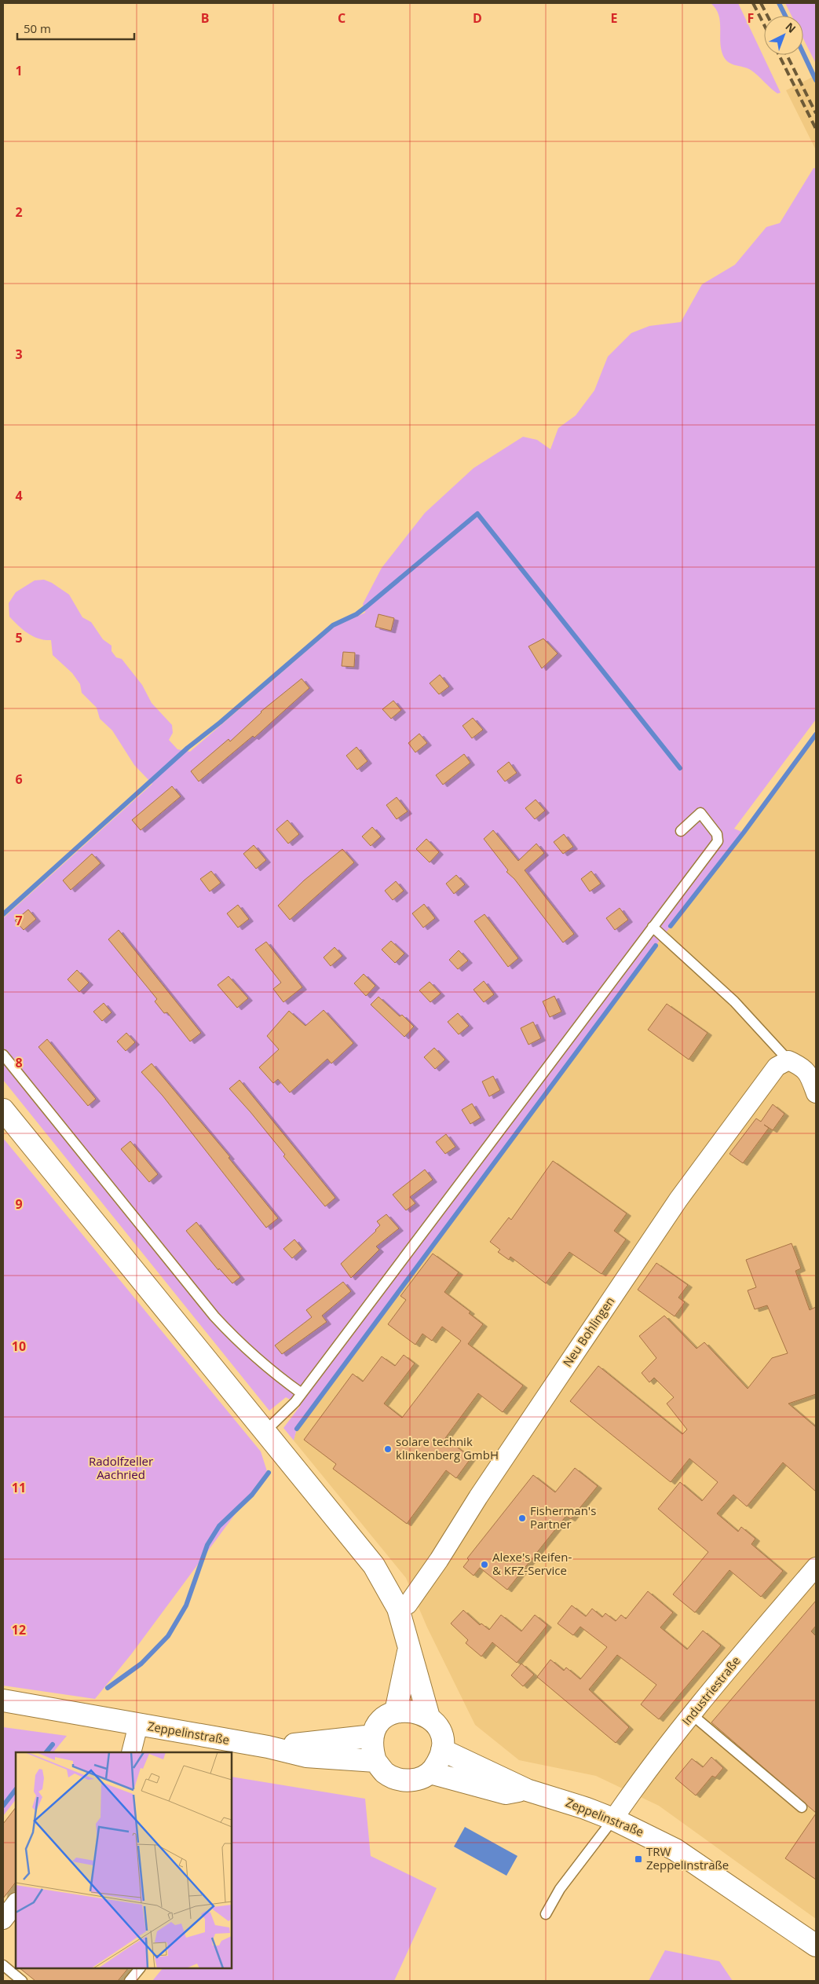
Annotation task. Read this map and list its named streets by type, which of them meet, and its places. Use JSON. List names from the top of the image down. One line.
{"streets":{"main road":["Zeppelinstraße"],"street":["Neu Bohlingen","Industriestraße"]},"crossings":[["Industriestraße","Zeppelinstraße"]],"parks":["Radolfzeller Aachried"],"places":{"other":["solare technik klinkenberg GmbH","Fisherman's Partner","Alexe's Reifen- & KFZ-Service"],"transit":["TRW Zeppelinstraße"]},"scale_bar":"50 m","north":"top right","grid":{"columns":["B","C","D","E","F"],"rows":["1","2","3","4","5","6","7","8","9","10","11","12"]}}
